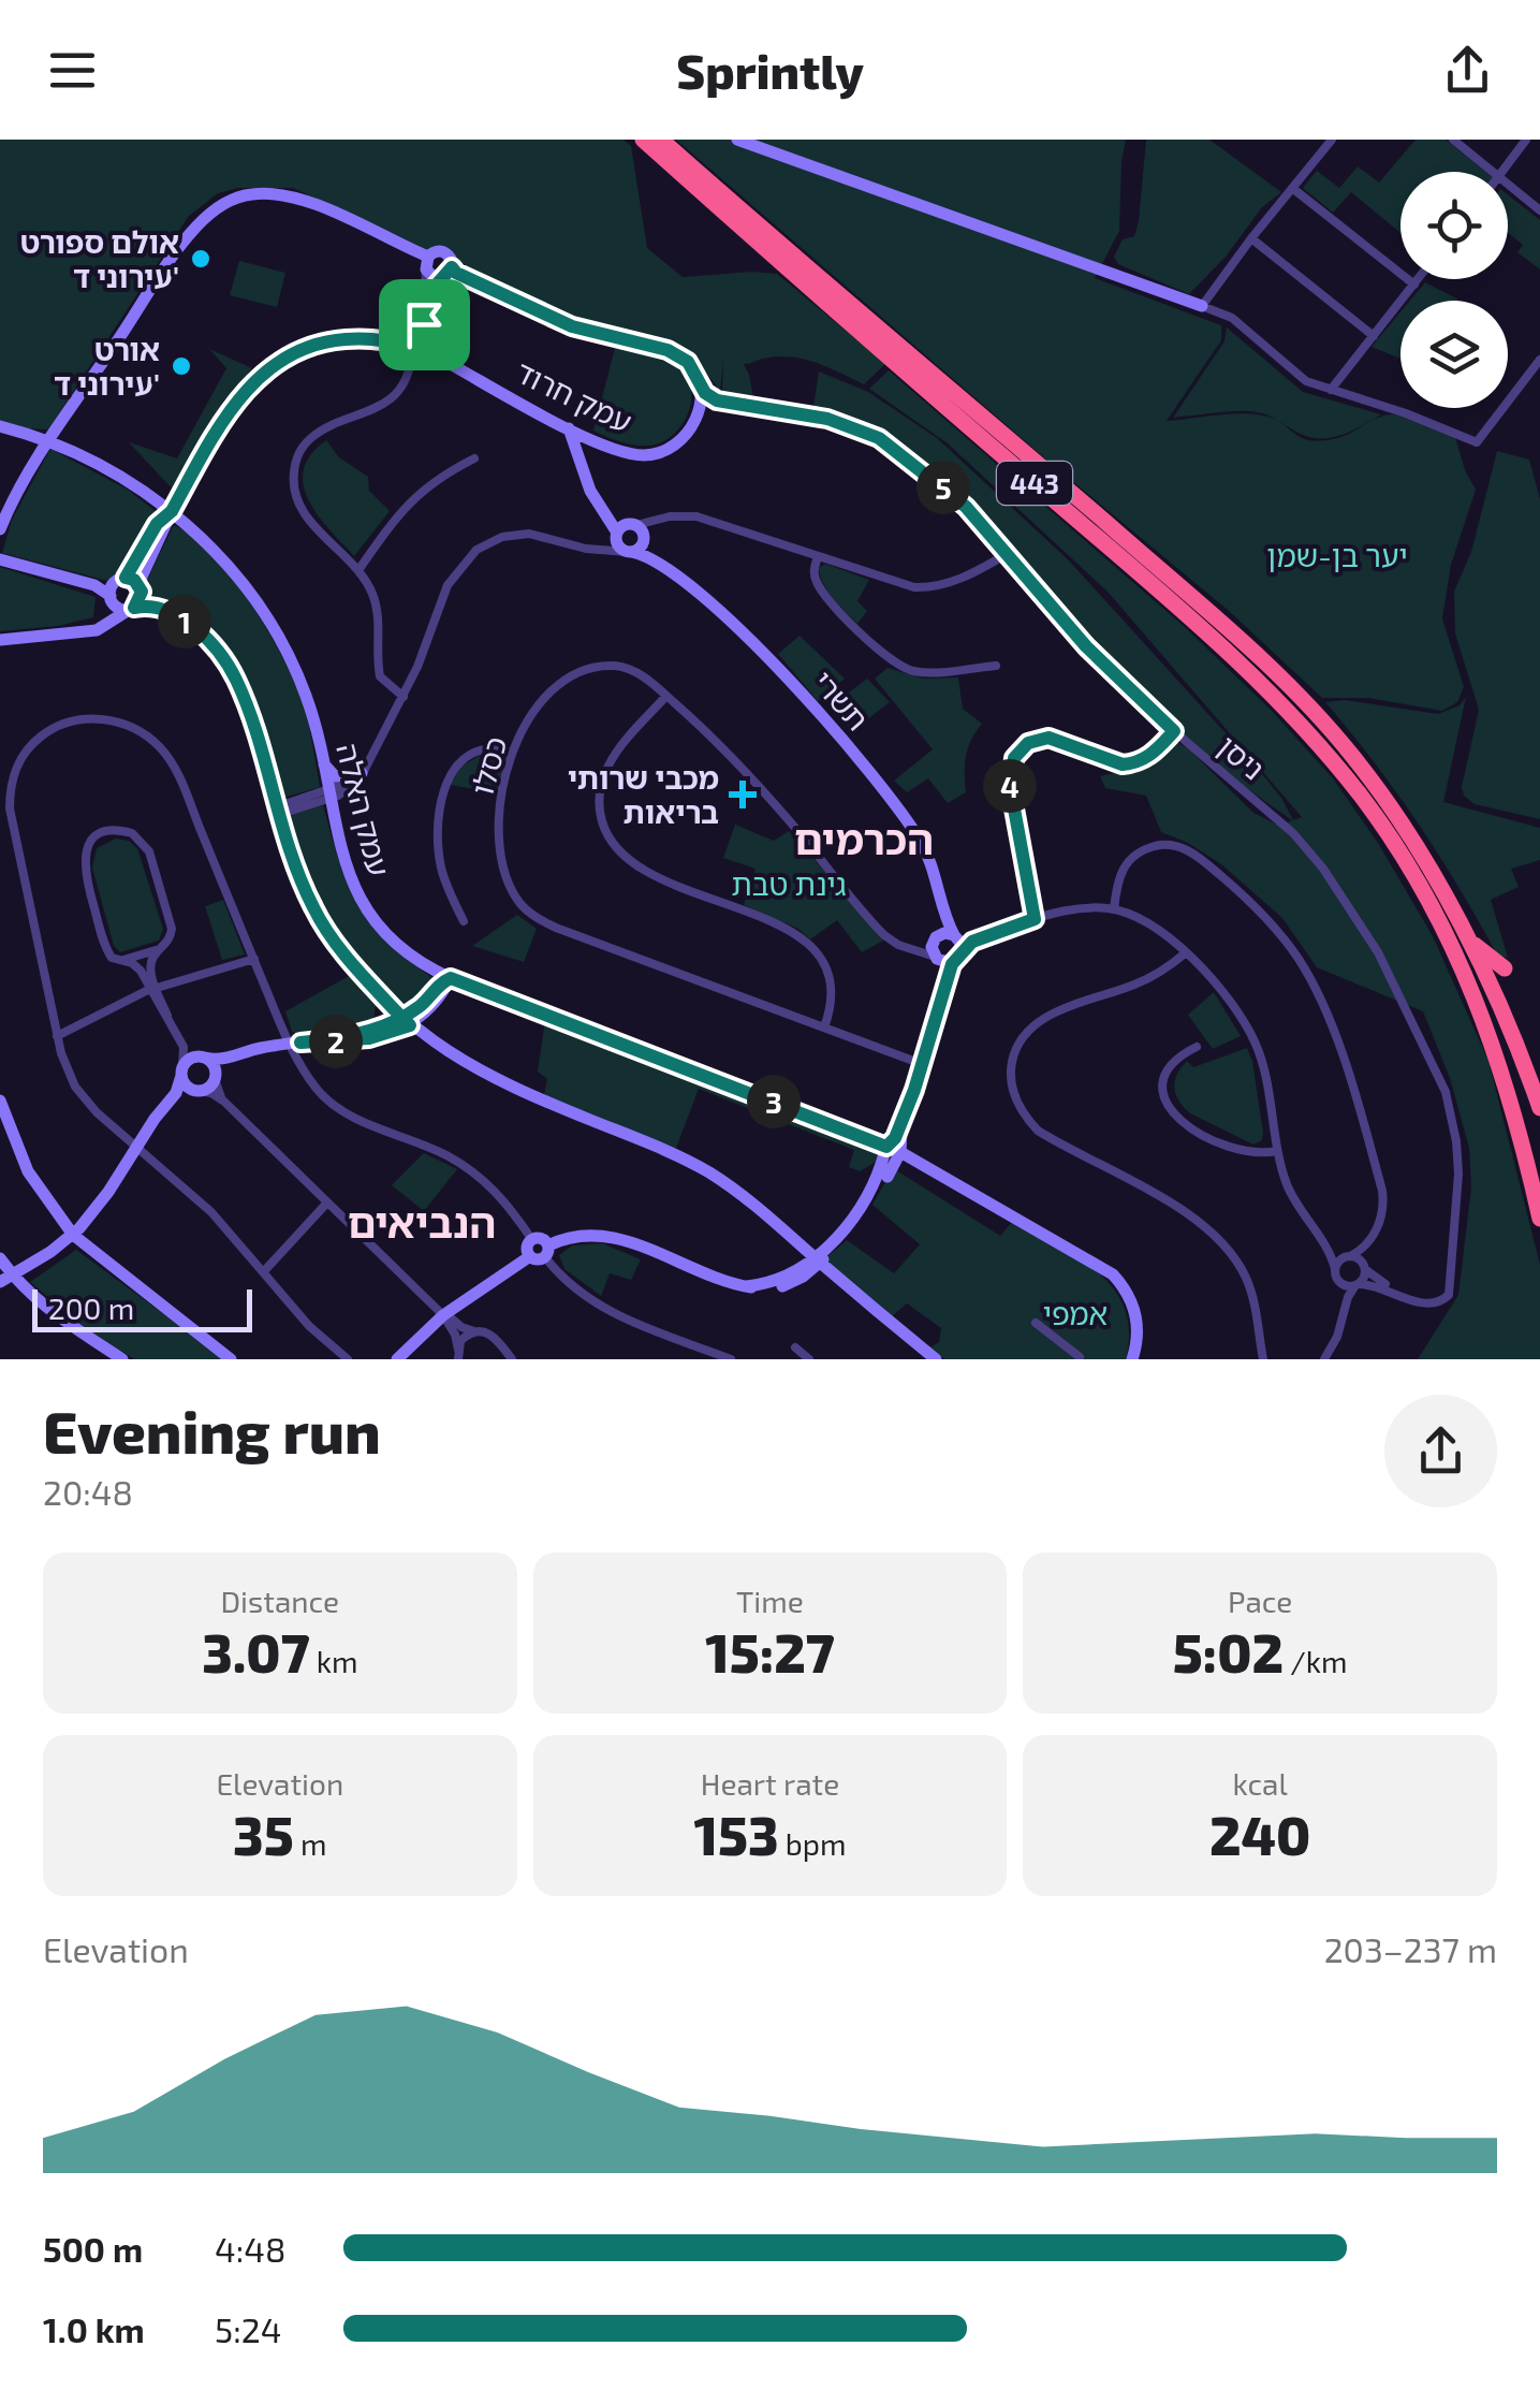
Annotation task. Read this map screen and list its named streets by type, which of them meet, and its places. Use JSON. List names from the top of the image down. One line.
{"streets":{"highway":["443"],"street":["עמק חרוד","תשרי","ניסן","כסלו","עמק האלה"]},"crossings":[["עמק חרוד","ניסן"],["עמק חרוד","עמק האלה"],["תשרי","כסלו"]],"districts":["הכרמים","הנביאים"],"parks":["יער בן-שמן","גינת טבת","אמפי"],"places":{"other":["אולם ספורט עירוני ד'","אורט עירוני ד'"],"health":["מכבי שרותי בריאות"]},"scale_bar":"200 m","page":{"header":"Sprintly","pins":["5","1","4","2","3"],"scale":"200 m","heading":["Evening run","20:48"],"stats":[["Distance","3.07 km"],["Time","15:27"],["Pace","5:02 /km"],["Elevation","35 m"],["Heart rate","153 bpm"],["kcal","240"]],"chart":["Elevation","203–237 m"],"list":[{"name":"500 m","note":"4:48"},{"name":"1.0 km","note":"5:24"}]}}
